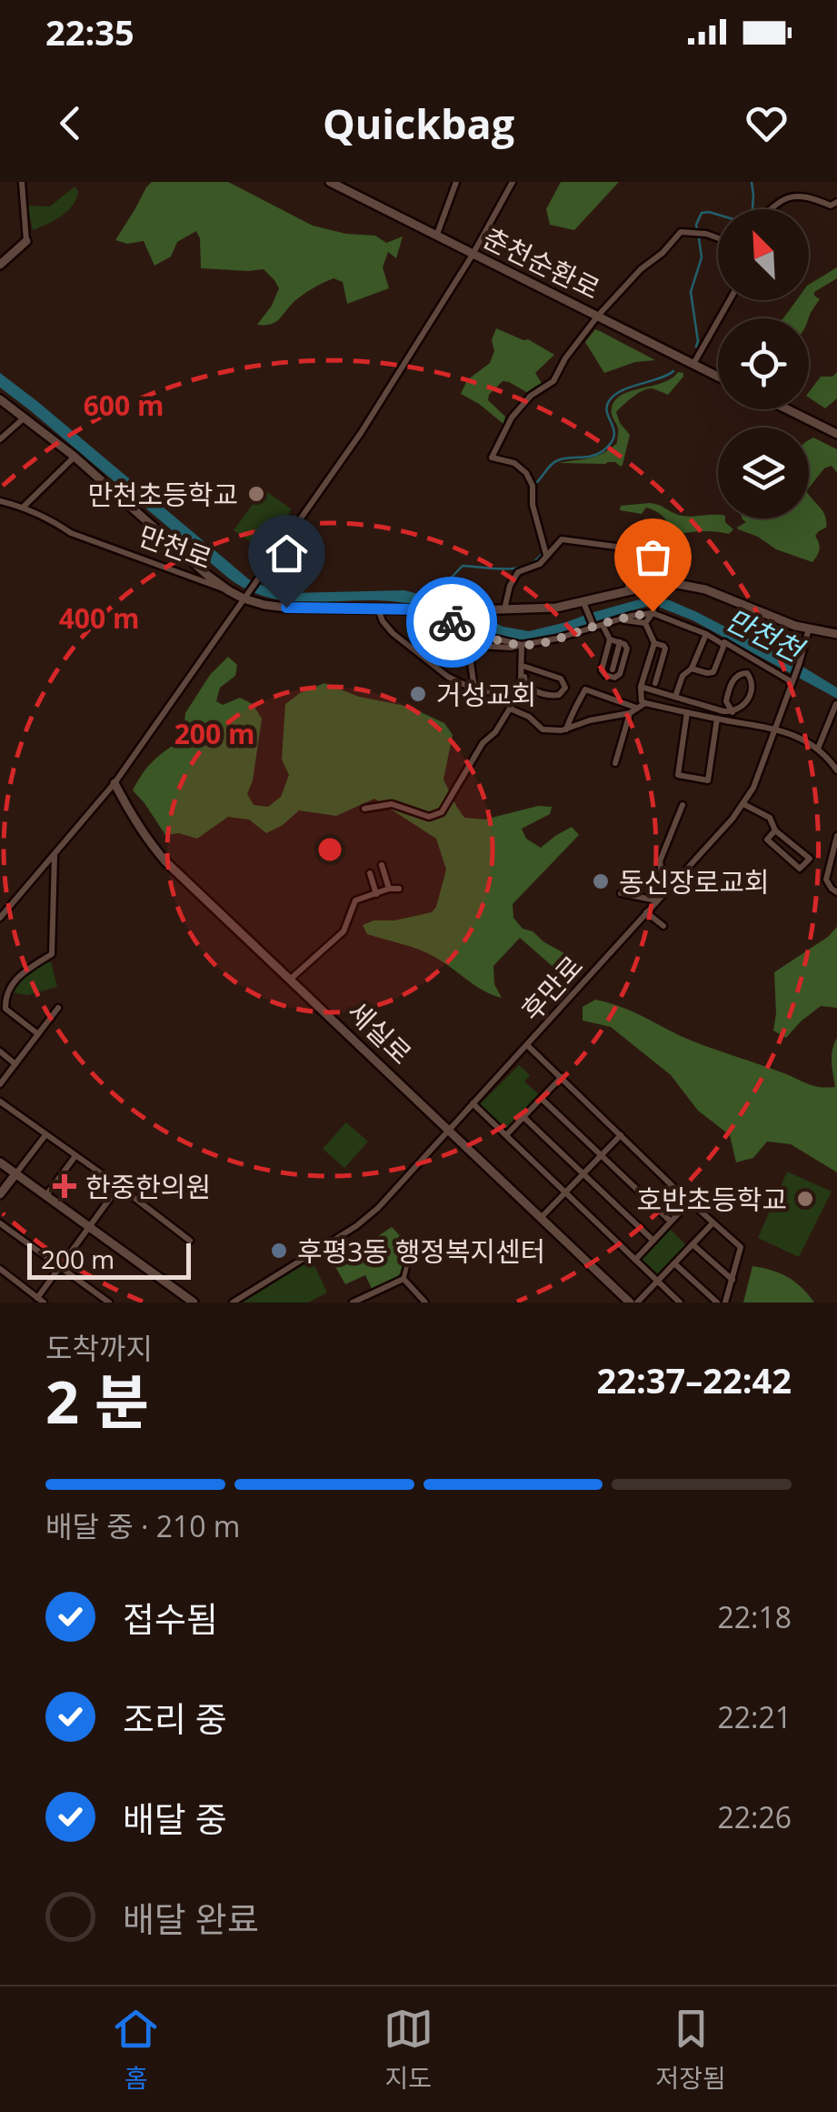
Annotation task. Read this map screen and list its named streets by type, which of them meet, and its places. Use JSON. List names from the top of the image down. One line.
{"streets":{"street":["춘천순환로","만천로","후만로","세실로"]},"crossings":[["후만로","세실로"]],"water":["만천천"],"places":{"other":["만천초등학교","거성교회","동신장로교회","호반초등학교","후평3동 행정복지센터"],"health":["한중한의원"]},"scale_bar":"200 m","north":"top left","page":{"status":"22:35","header":"Quickbag","scale":"200 m","heading":["2 분","도착까지","22:37–22:42"],"bar":"배달 중 · 210 m","list":[["접수됨","22:18"],["조리 중","22:21"],["배달 중","22:26"],"배달 완료"],"tabs":["홈","지도","저장됨"]},"rings":["600 m","400 m","200 m"]}
